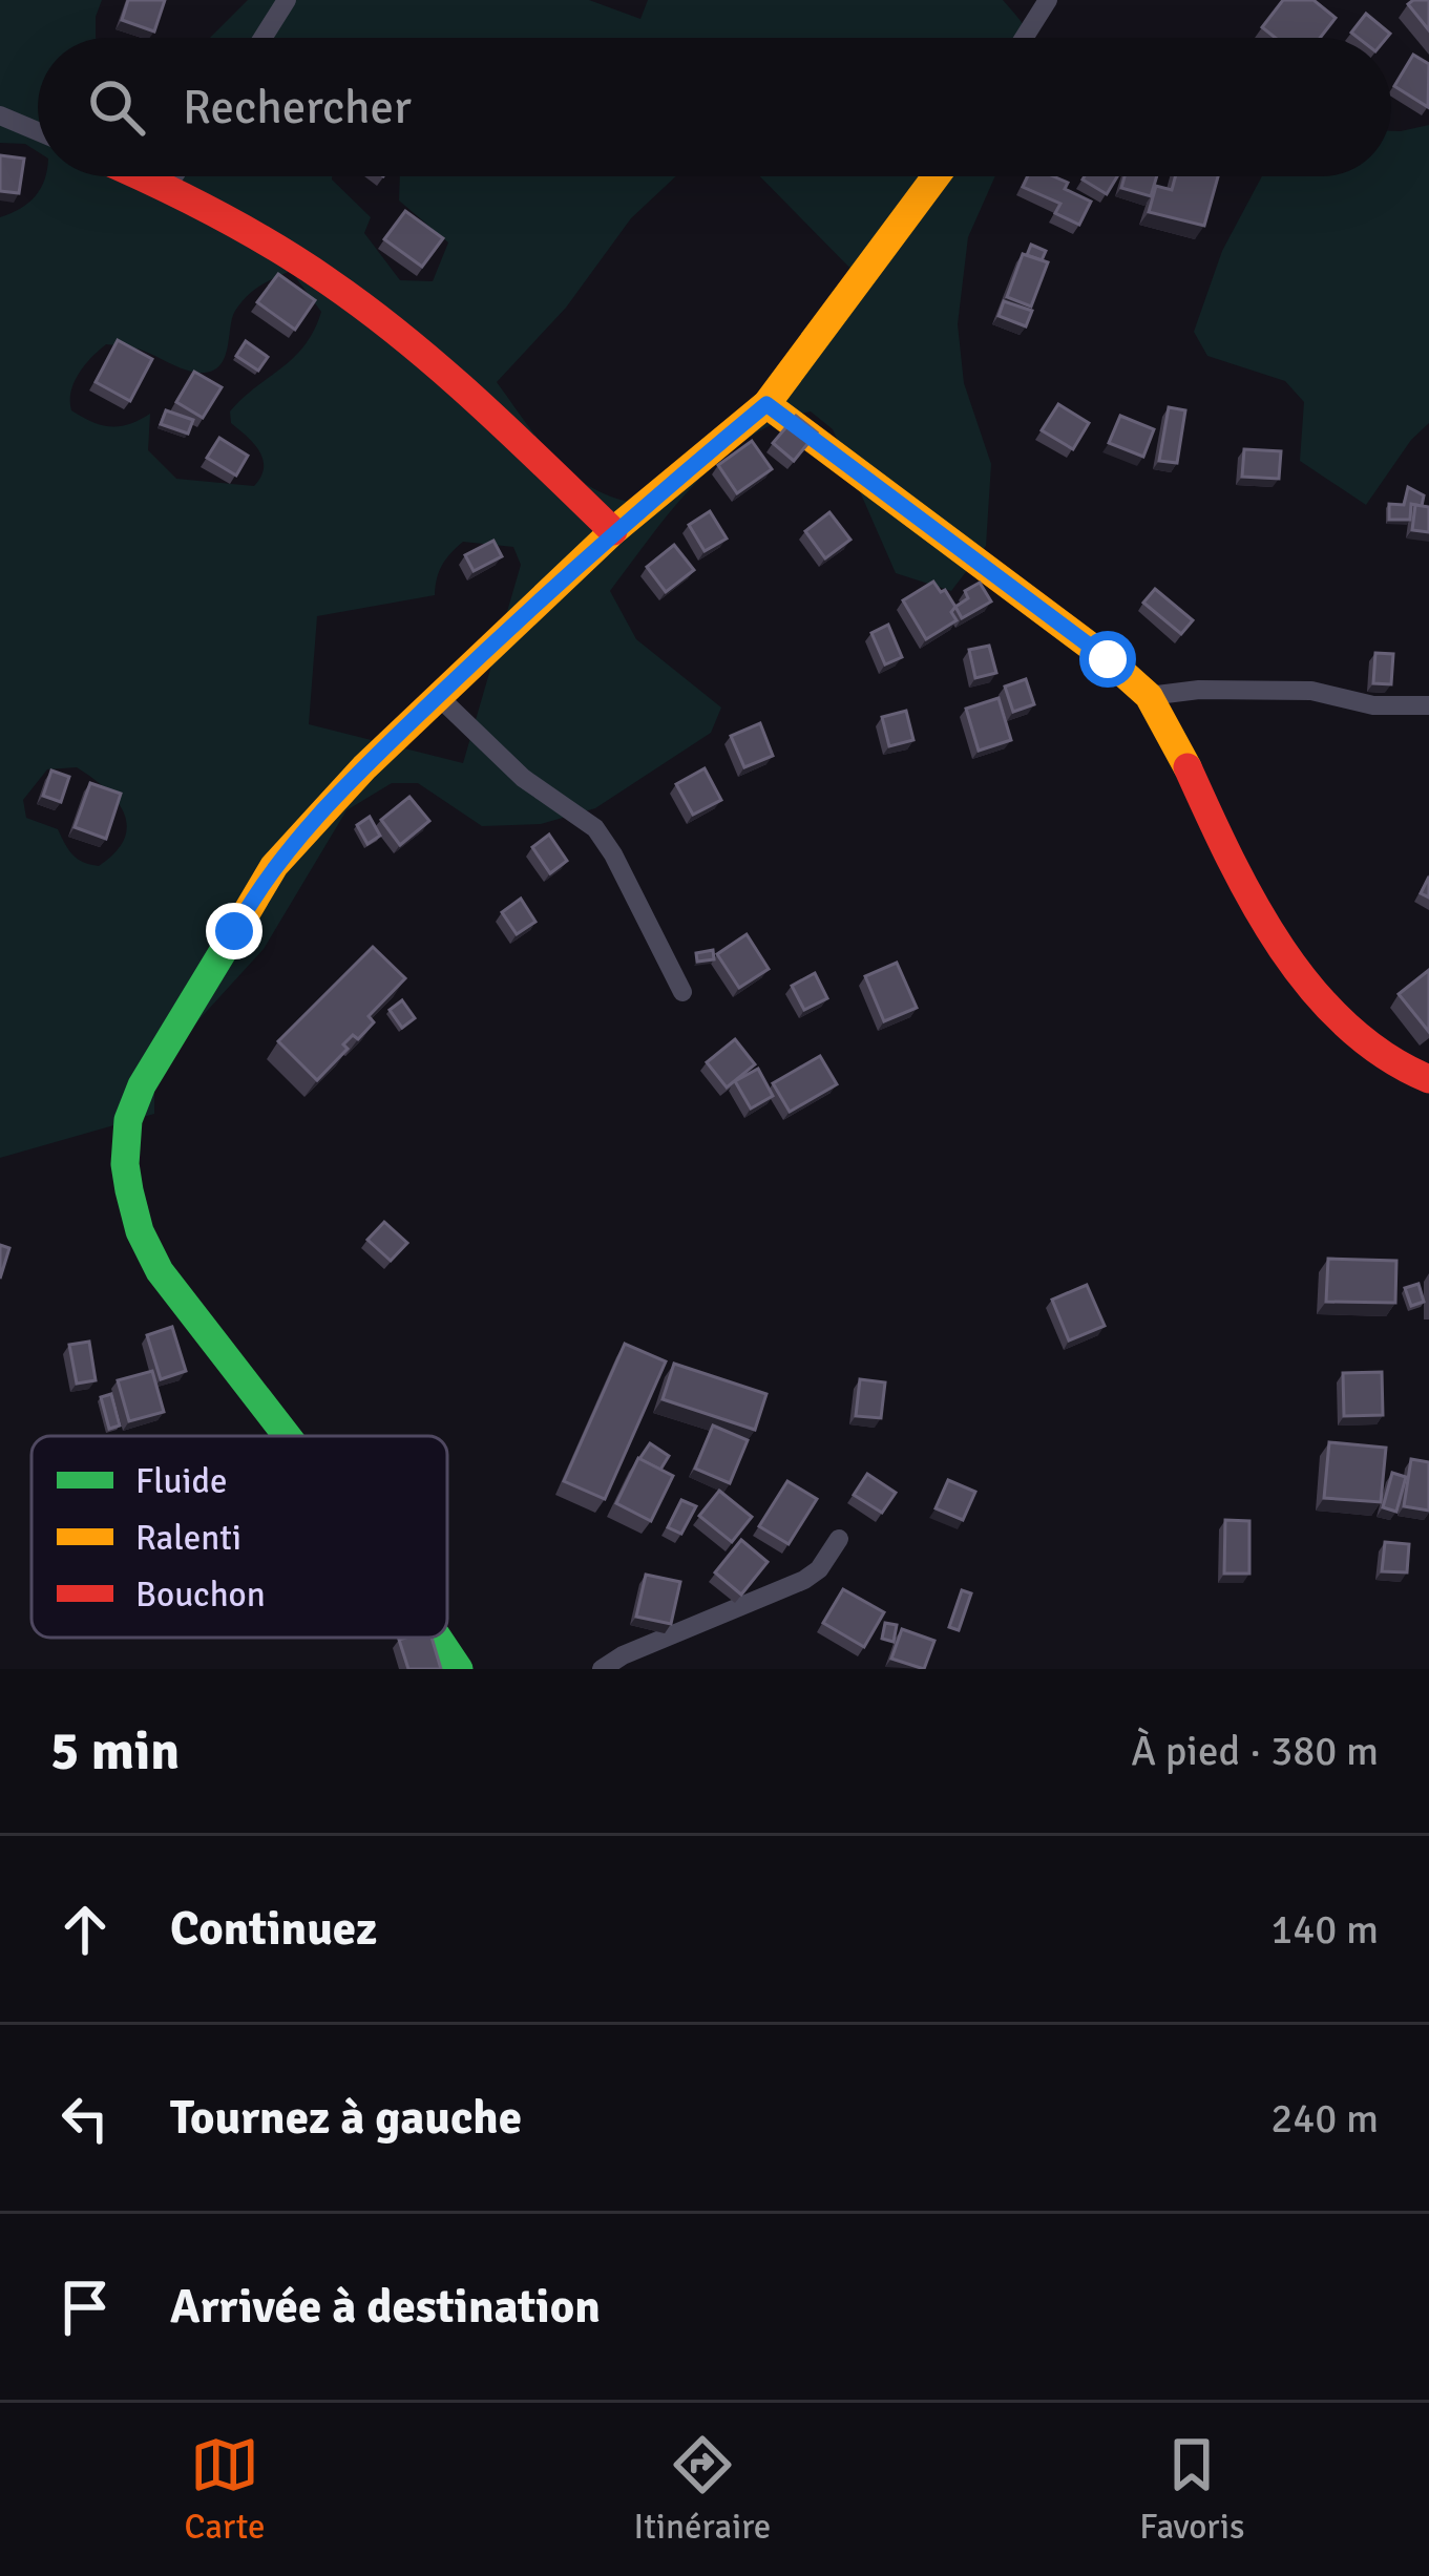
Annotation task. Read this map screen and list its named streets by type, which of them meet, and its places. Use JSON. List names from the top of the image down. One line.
{"legend":["Fluide","Ralenti","Bouchon"],"page":{"search":"Rechercher","heading":["5 min","À pied · 380 m"],"list":[["Continuez","140 m"],["Tournez à gauche","240 m"],"Arrivée à destination"],"nav":["Carte","Itinéraire","Favoris"]}}
